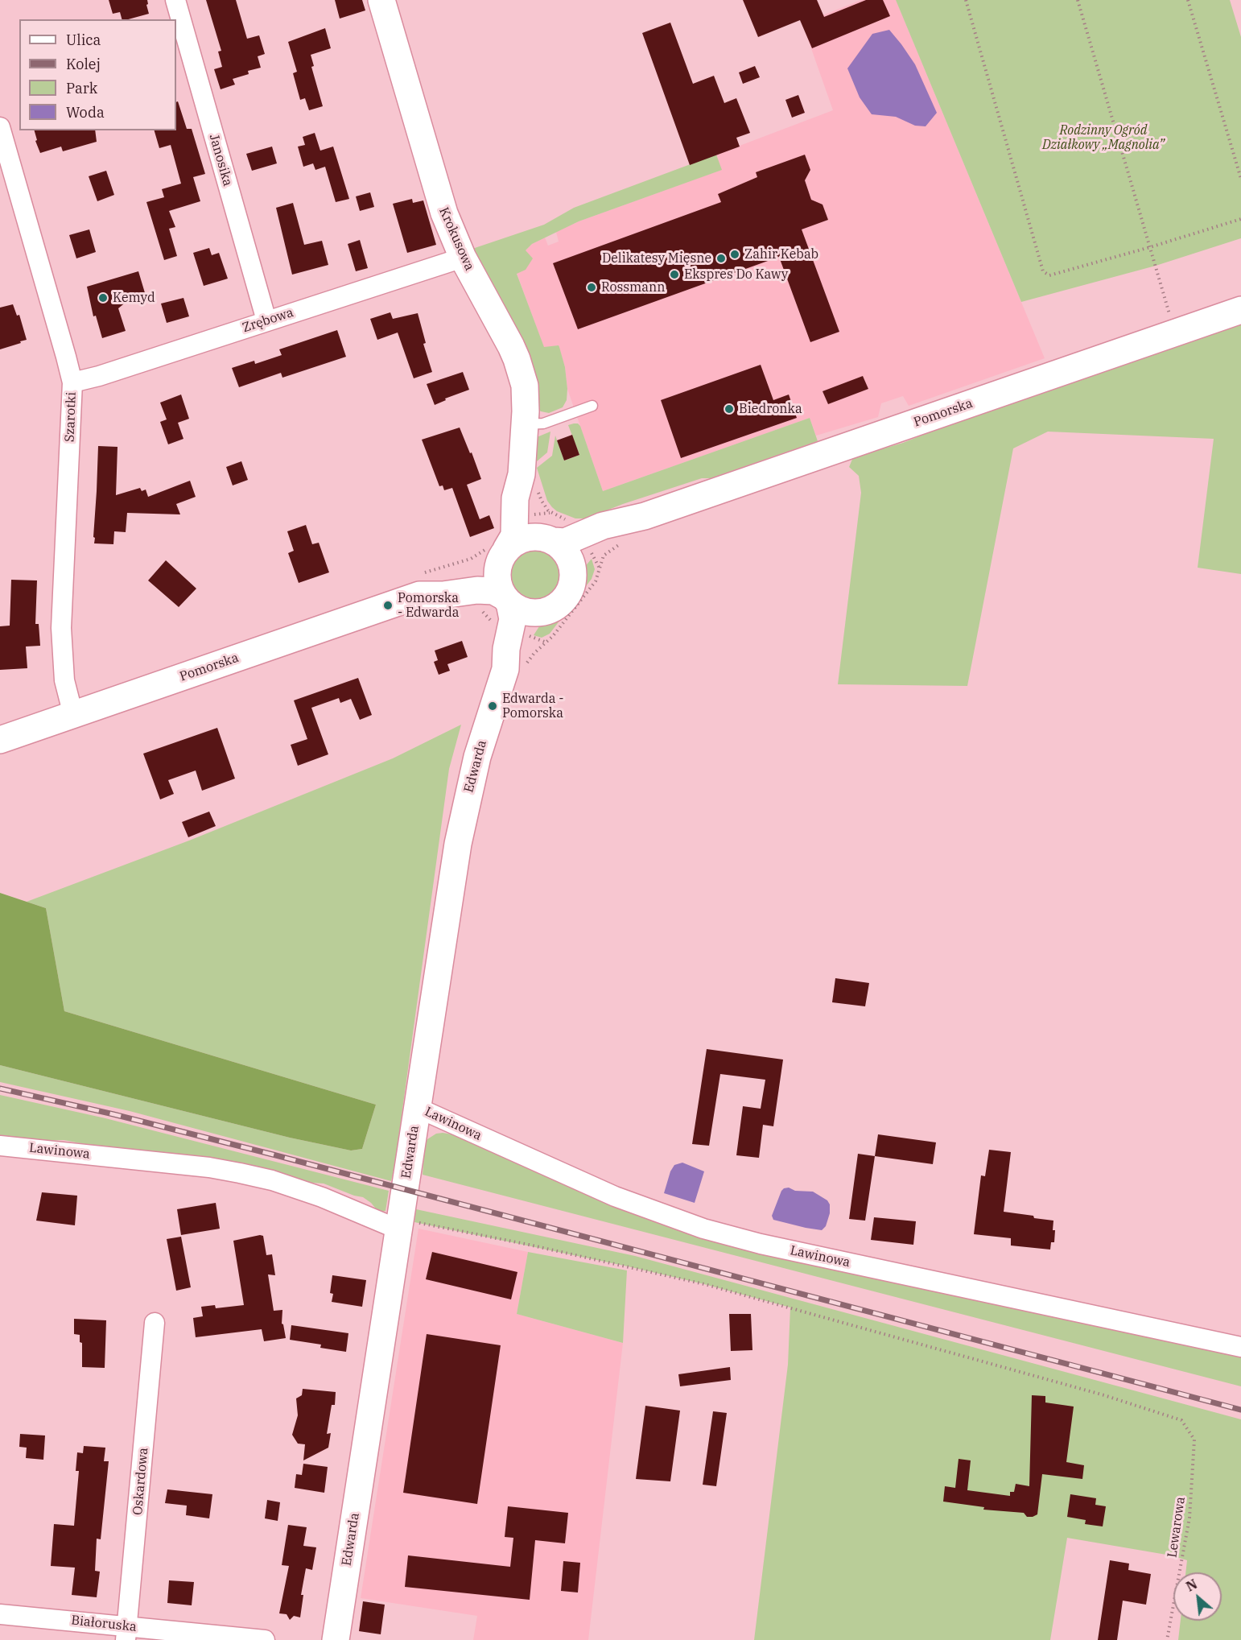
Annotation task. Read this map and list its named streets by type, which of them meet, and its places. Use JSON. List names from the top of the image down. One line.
{"streets":{"street":["Janosika","Krokusowa","Zrębowa","Pomorska","Szarotki","Edwarda","Lawinowa","Oskardowa","Białoruska"],"path":["Lewarowa"]},"crossings":[["Janosika","Zrębowa"],["Krokusowa","Zrębowa"],["Krokusowa","Pomorska"],["Krokusowa","Edwarda"],["Zrębowa","Szarotki"],["Pomorska","Szarotki"],["Pomorska","Edwarda"],["Edwarda","Lawinowa"],["Edwarda","Lewarowa"],["Lawinowa","Lewarowa"],["Oskardowa","Białoruska"]],"parks":["Rodzinny Ogród Działkowy „Magnolia”"],"places":["Zahir Kebab","Delikatesy Mięsne","Ekspres Do Kawy","Rossmann","Kemyd","Biedronka","Pomorska - Edwarda","Edwarda - Pomorska"],"legend":["Ulica","Kolej","Park","Woda"],"north":"top left"}
